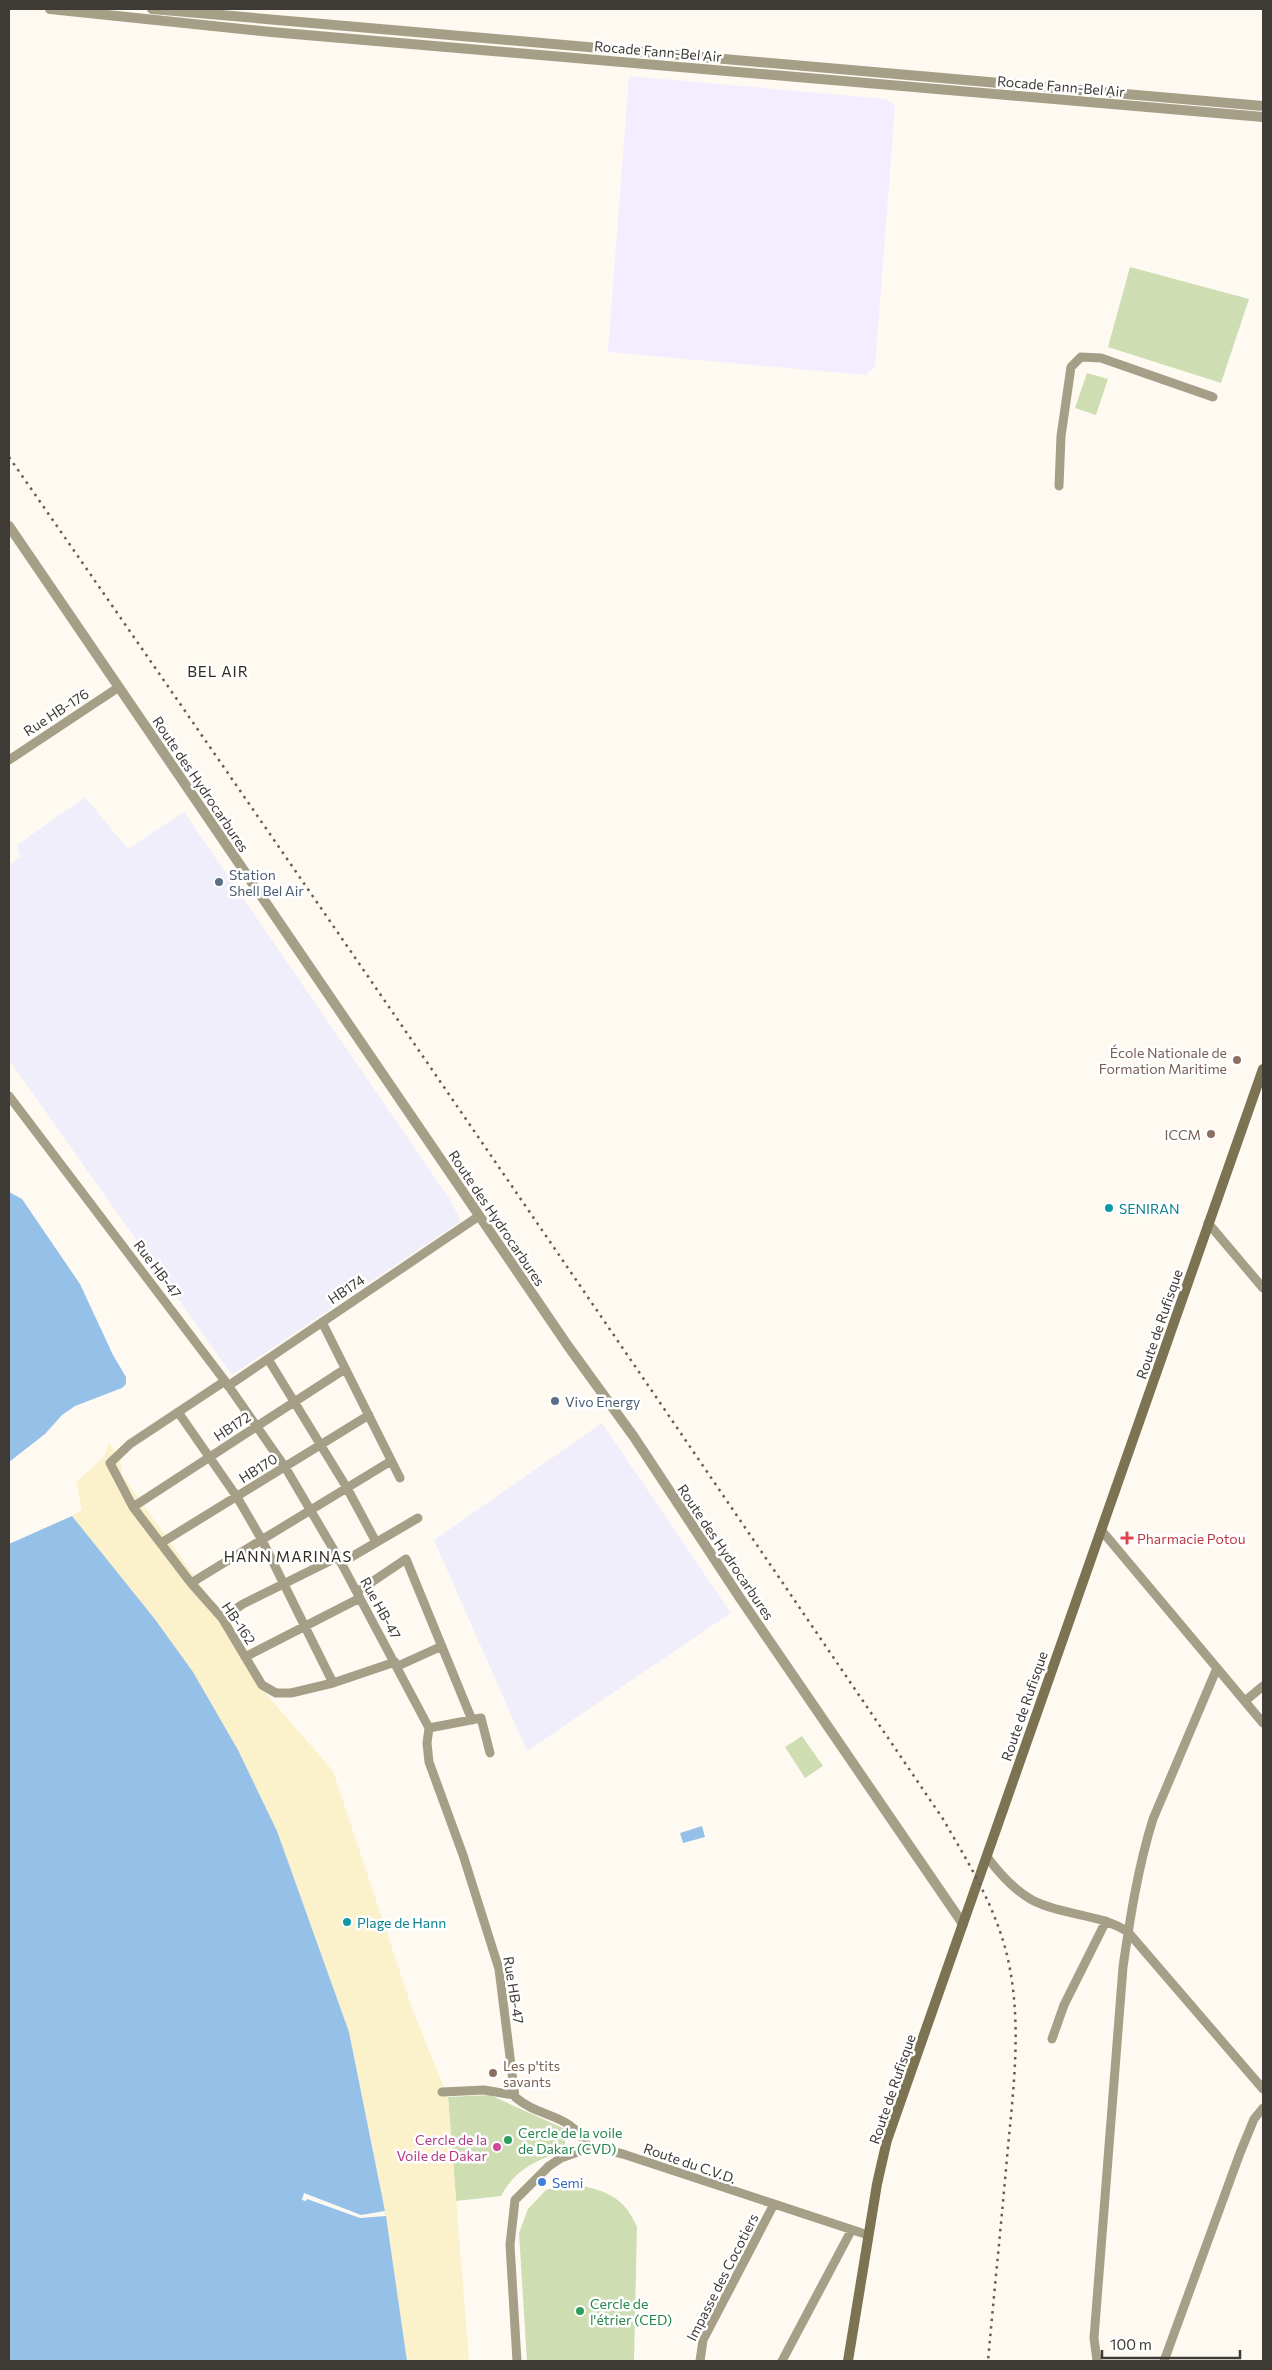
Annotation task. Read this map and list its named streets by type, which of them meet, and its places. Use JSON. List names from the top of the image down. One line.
{"streets":{"main road":["Route de Rufisque"],"street":["Rocade Fann-Bel Air","Rue HB-176","Route des Hydrocarbures","Rue HB-47","HB174","HB172","HB170","HB-162","Route du C.V.D.","Impasse des Cocotiers"]},"crossings":[["Rue HB-176","Route des Hydrocarbures"],["Route des Hydrocarbures","HB174"],["Route des Hydrocarbures","Route de Rufisque"],["Rue HB-47","HB174"],["Rue HB-47","HB172"],["Rue HB-47","HB170"],["Rue HB-47","HB-162"],["HB174","HB-162"],["Route de Rufisque","Route du C.V.D."],["HB172","HB-162"],["HB170","HB-162"],["Route du C.V.D.","Impasse des Cocotiers"]],"districts":["BEL AIR","HANN MARINAS"],"places":{"other":["Station Shell Bel Air","École Nationale de Formation Maritime","ICCM","SENIRAN","Vivo Energy","Plage de Hann","Les p'tits savants","Cercle de la voile de Dakar (CVD)","Cercle de la Voile de Dakar","Semi","Cercle de l'étrier (CED)"],"health":["Pharmacie Potou"]},"scale_bar":"100 m"}
